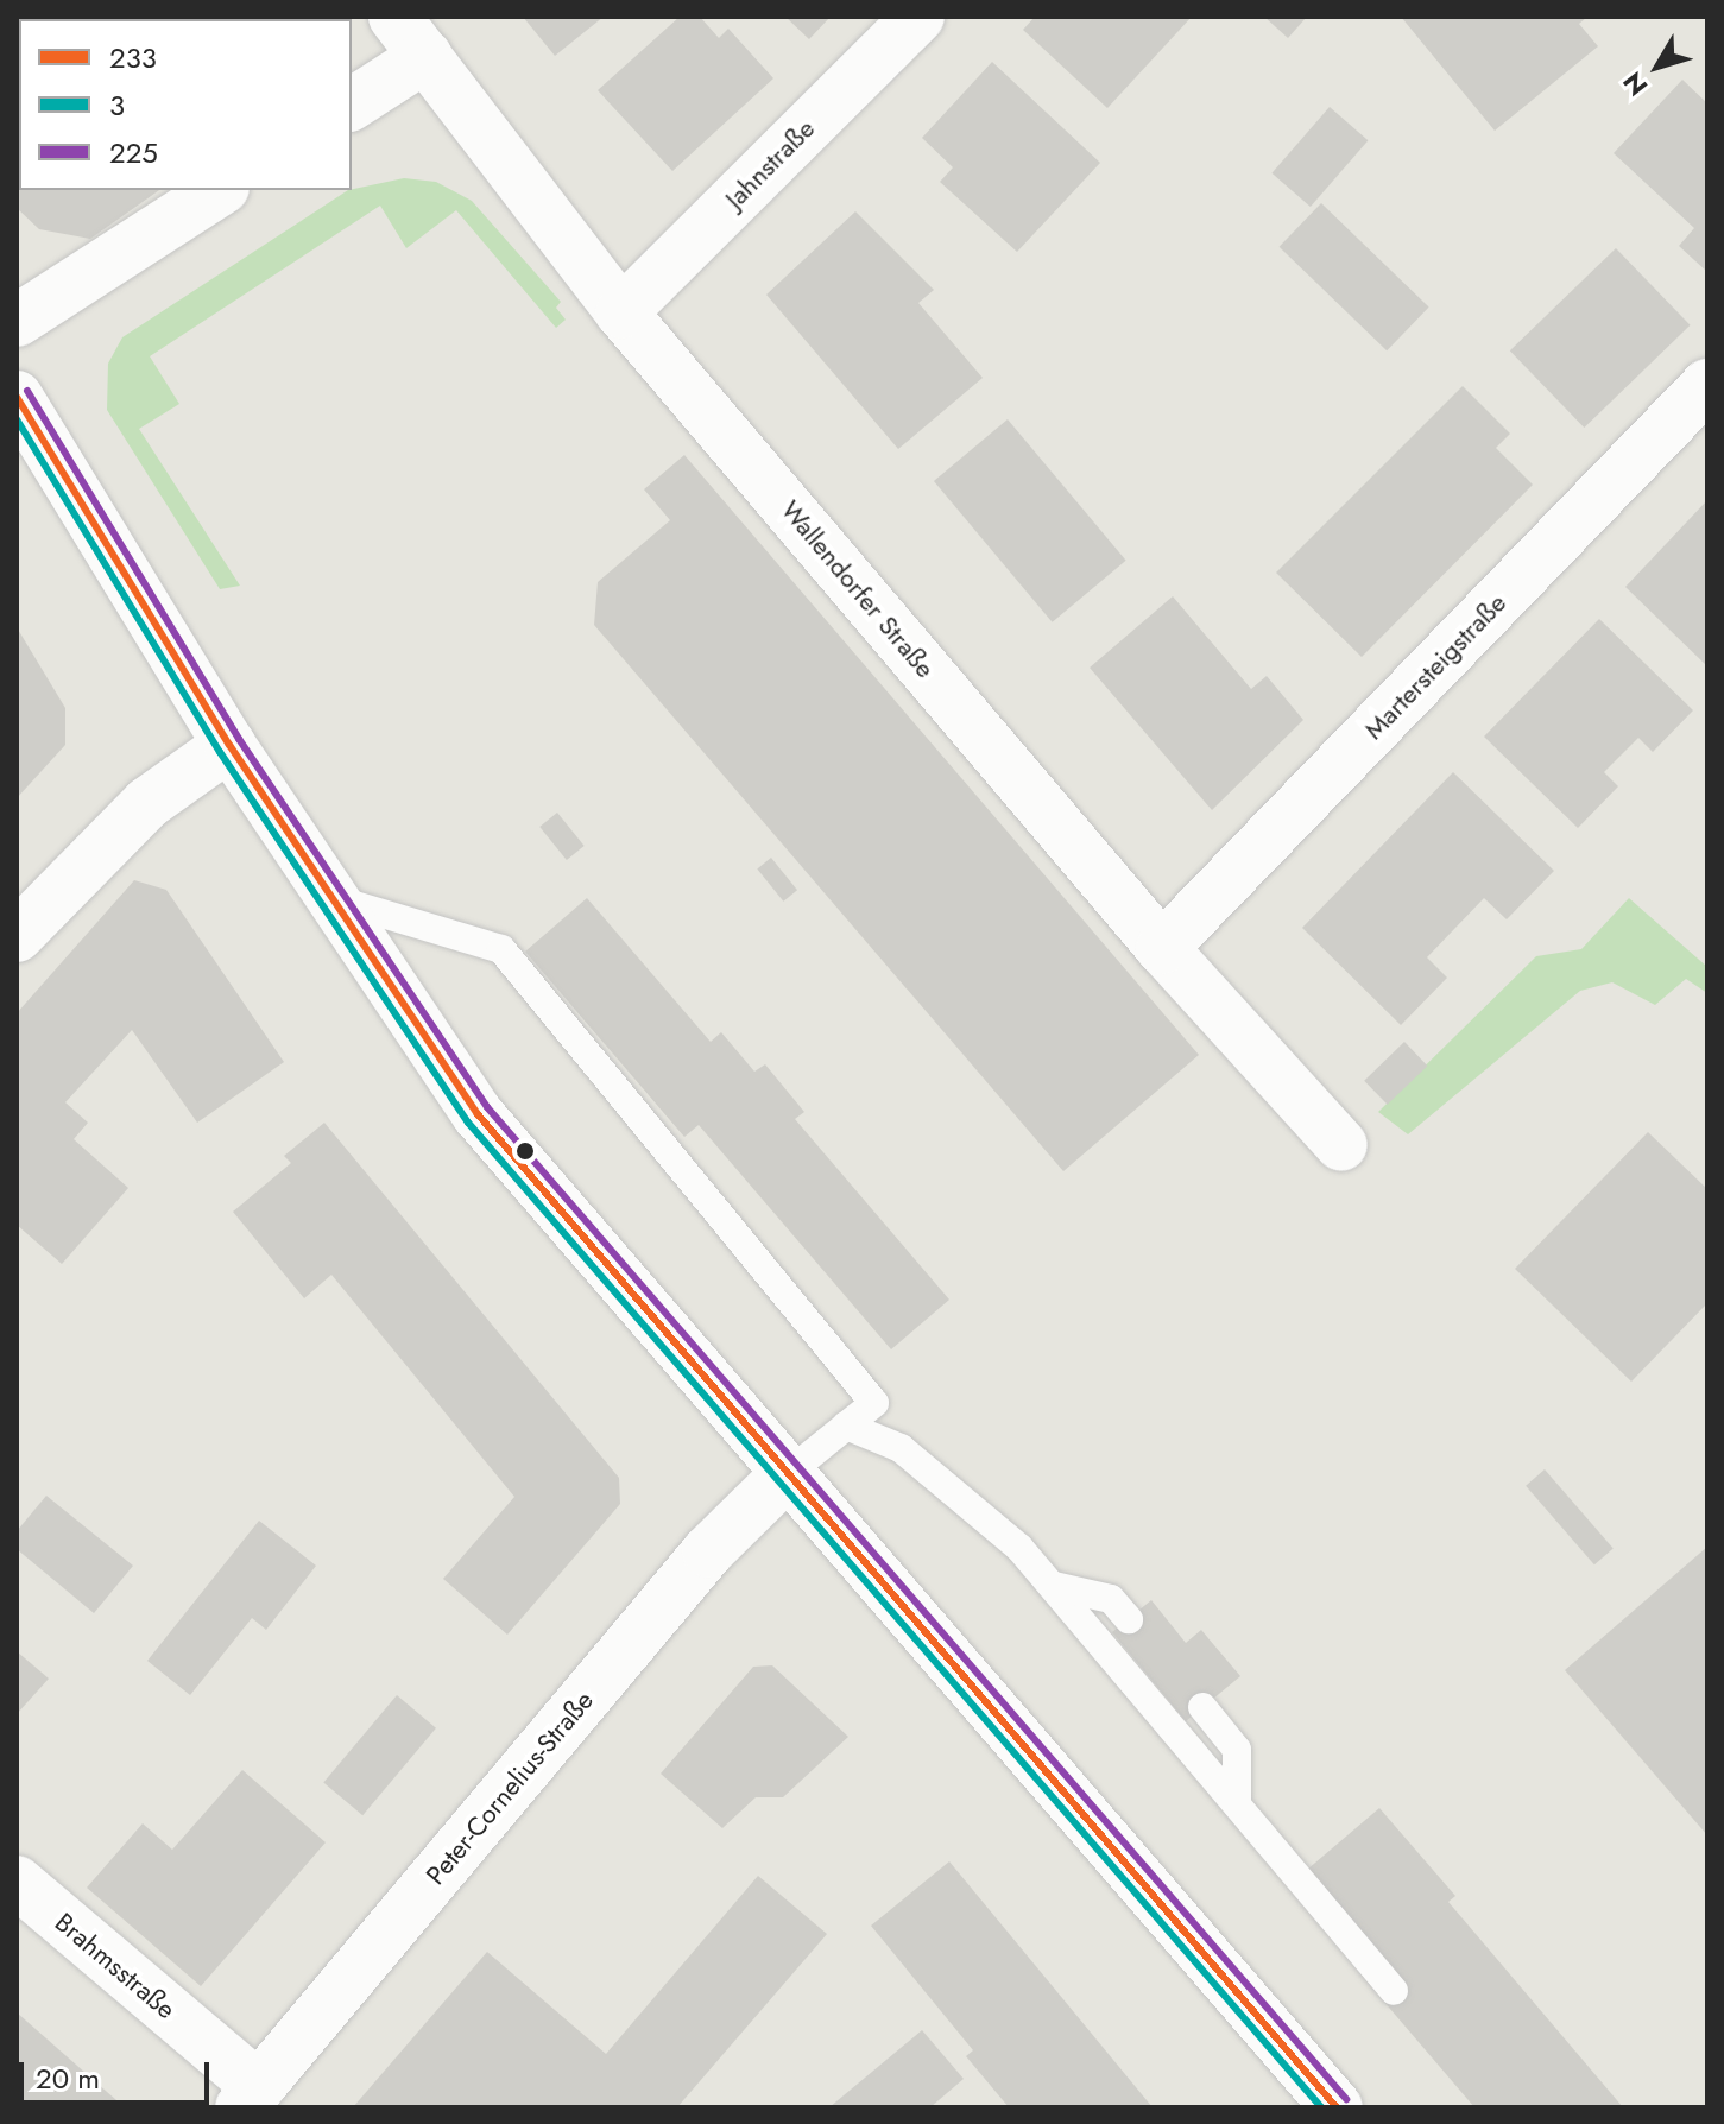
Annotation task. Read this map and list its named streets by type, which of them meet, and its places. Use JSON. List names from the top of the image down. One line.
{"streets":{"street":["Jahnstraße","Wallendorfer Straße","Martersteigstraße","Peter-Cornelius-Straße","Brahmsstraße"]},"crossings":[["Jahnstraße","Wallendorfer Straße"],["Wallendorfer Straße","Martersteigstraße"],["Peter-Cornelius-Straße","Brahmsstraße"]],"lines":["transit line 225","transit line 233","transit line 3"],"legend":["233","3","225"],"scale_bar":"20 m","north":"bottom left"}
